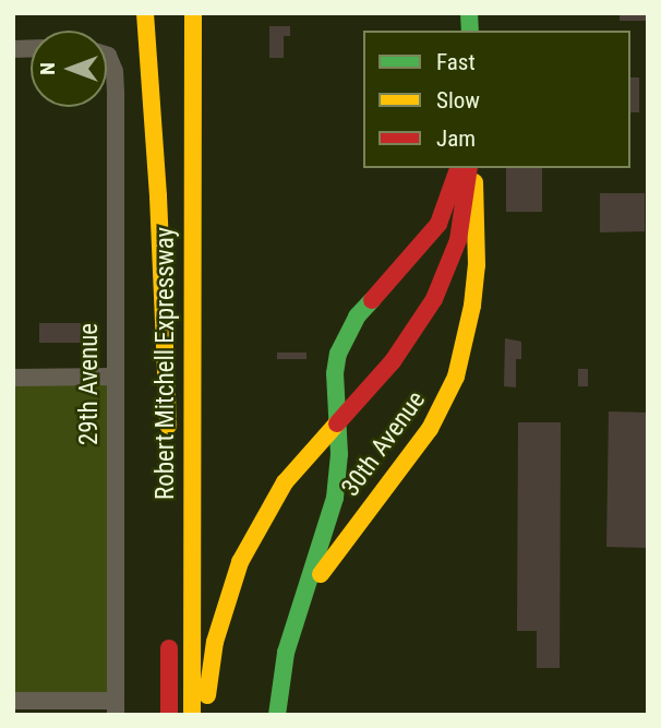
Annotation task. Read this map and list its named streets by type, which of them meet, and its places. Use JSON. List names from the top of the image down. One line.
{"streets":{"main road":["Robert Mitchell Expressway","30th Avenue"],"street":["29th Avenue"]},"legend":["Fast","Slow","Jam"],"north":"left"}
